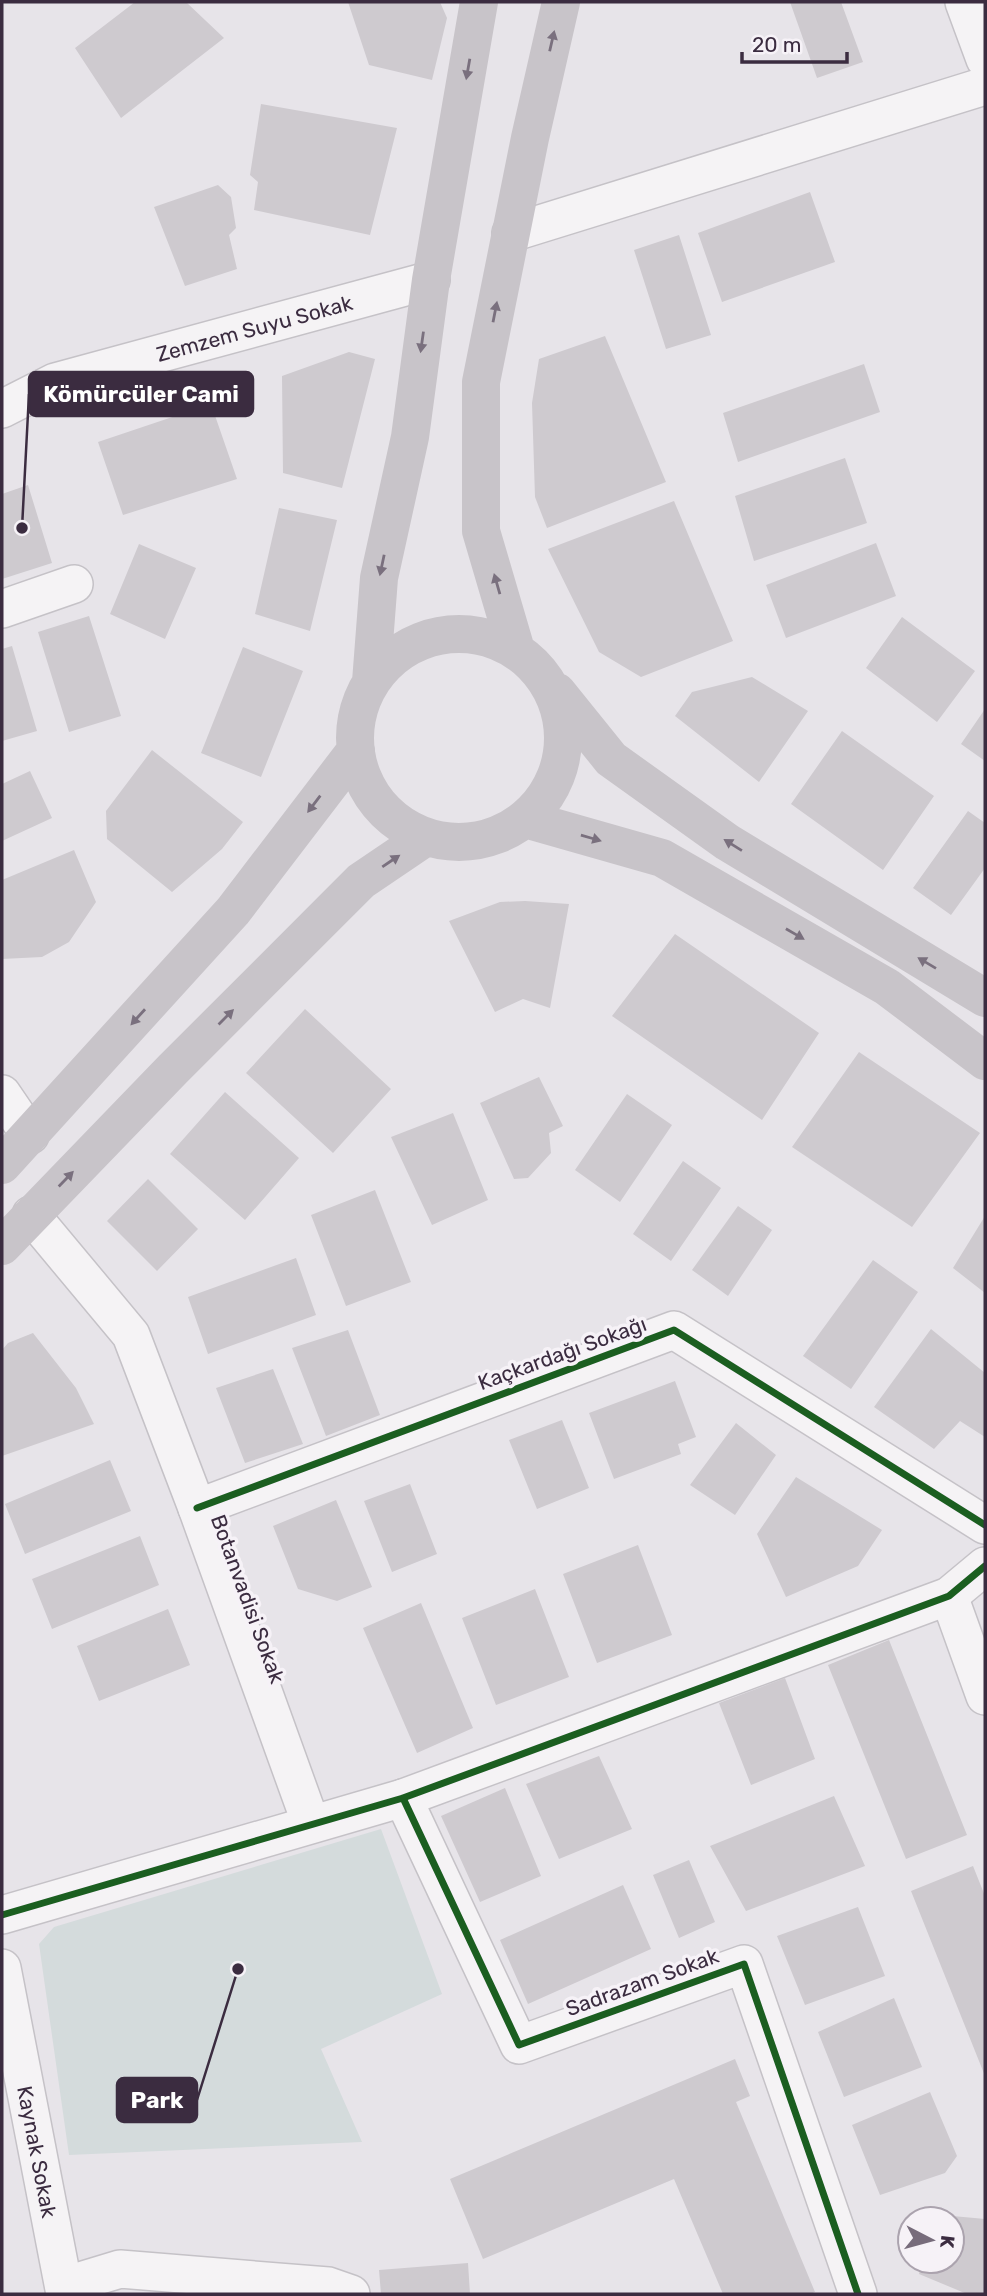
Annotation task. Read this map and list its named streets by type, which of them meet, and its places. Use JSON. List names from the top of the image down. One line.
{"streets":{"street":["Zemzem Suyu Sokak","Kaçkardağı Sokağı","Botanvadisi Sokak","Sadrazam Sokak","Kaynak Sokak"]},"crossings":[["Kaçkardağı Sokağı","Botanvadisi Sokak"]],"places":["Kömürcüler Cami","Park"],"scale_bar":"20 m","north":"right"}
